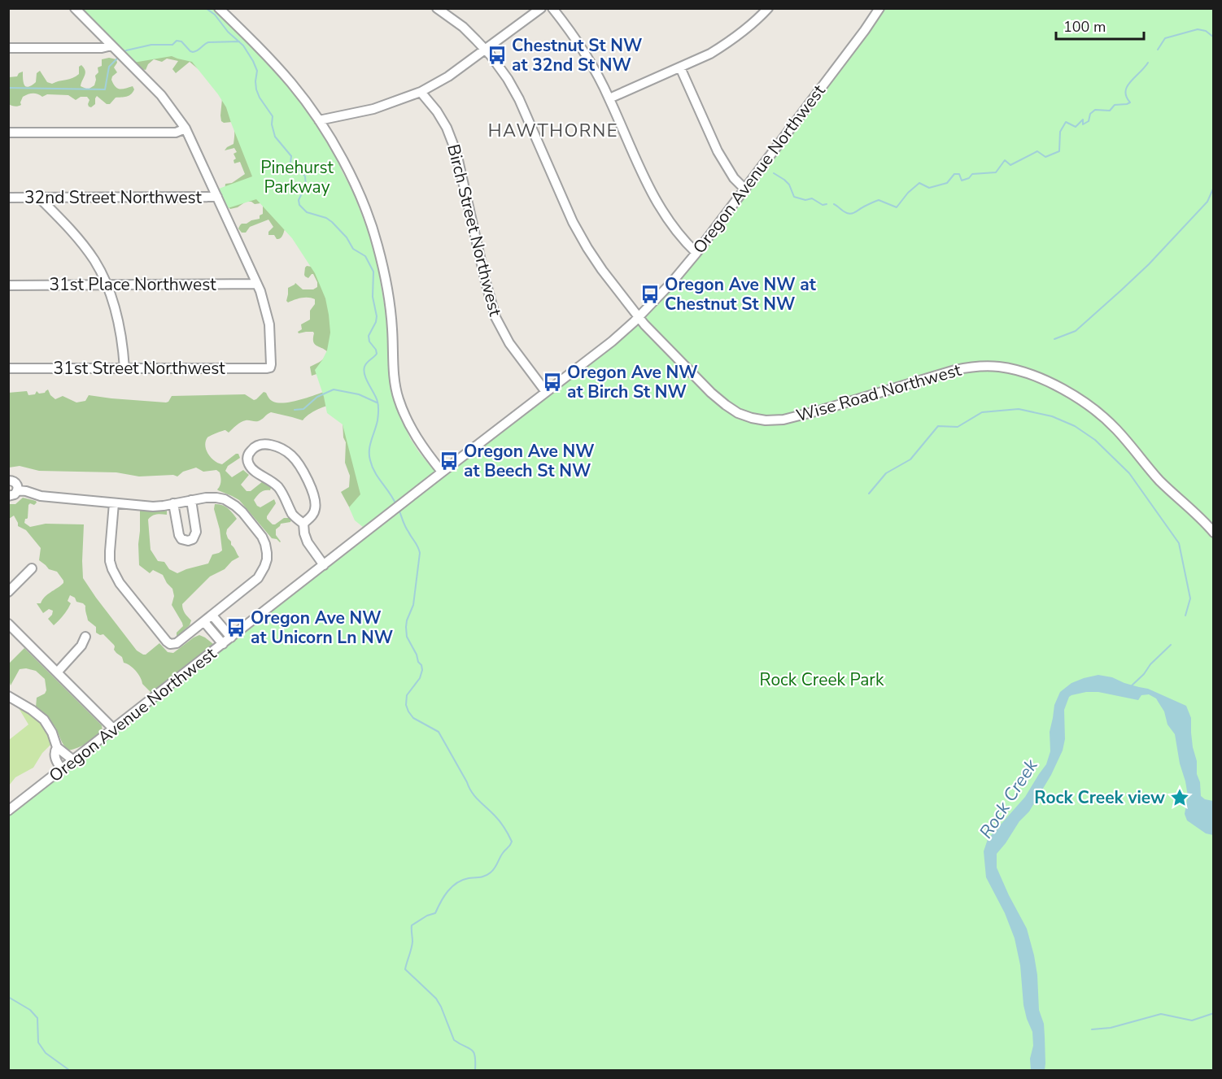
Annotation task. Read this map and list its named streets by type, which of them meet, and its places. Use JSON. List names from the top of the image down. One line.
{"streets":{"street":["Oregon Avenue Northwest","32nd Street Northwest","Birch Street Northwest","31st Place Northwest","31st Street Northwest","Wise Road Northwest"]},"crossings":[["Oregon Avenue Northwest","Birch Street Northwest"],["Oregon Avenue Northwest","Wise Road Northwest"],["31st Place Northwest","31st Street Northwest"]],"districts":["HAWTHORNE"],"water":["Rock Creek"],"parks":["Pinehurst Parkway","Rock Creek Park"],"places":{"bus stop":["Chestnut St NW at 32nd St NW","Oregon Ave NW at Chestnut St NW","Oregon Ave NW at Birch St NW","Oregon Ave NW at Beech St NW","Oregon Ave NW at Unicorn Ln NW"],"place":["Rock Creek view"]},"scale_bar":"100 m"}
